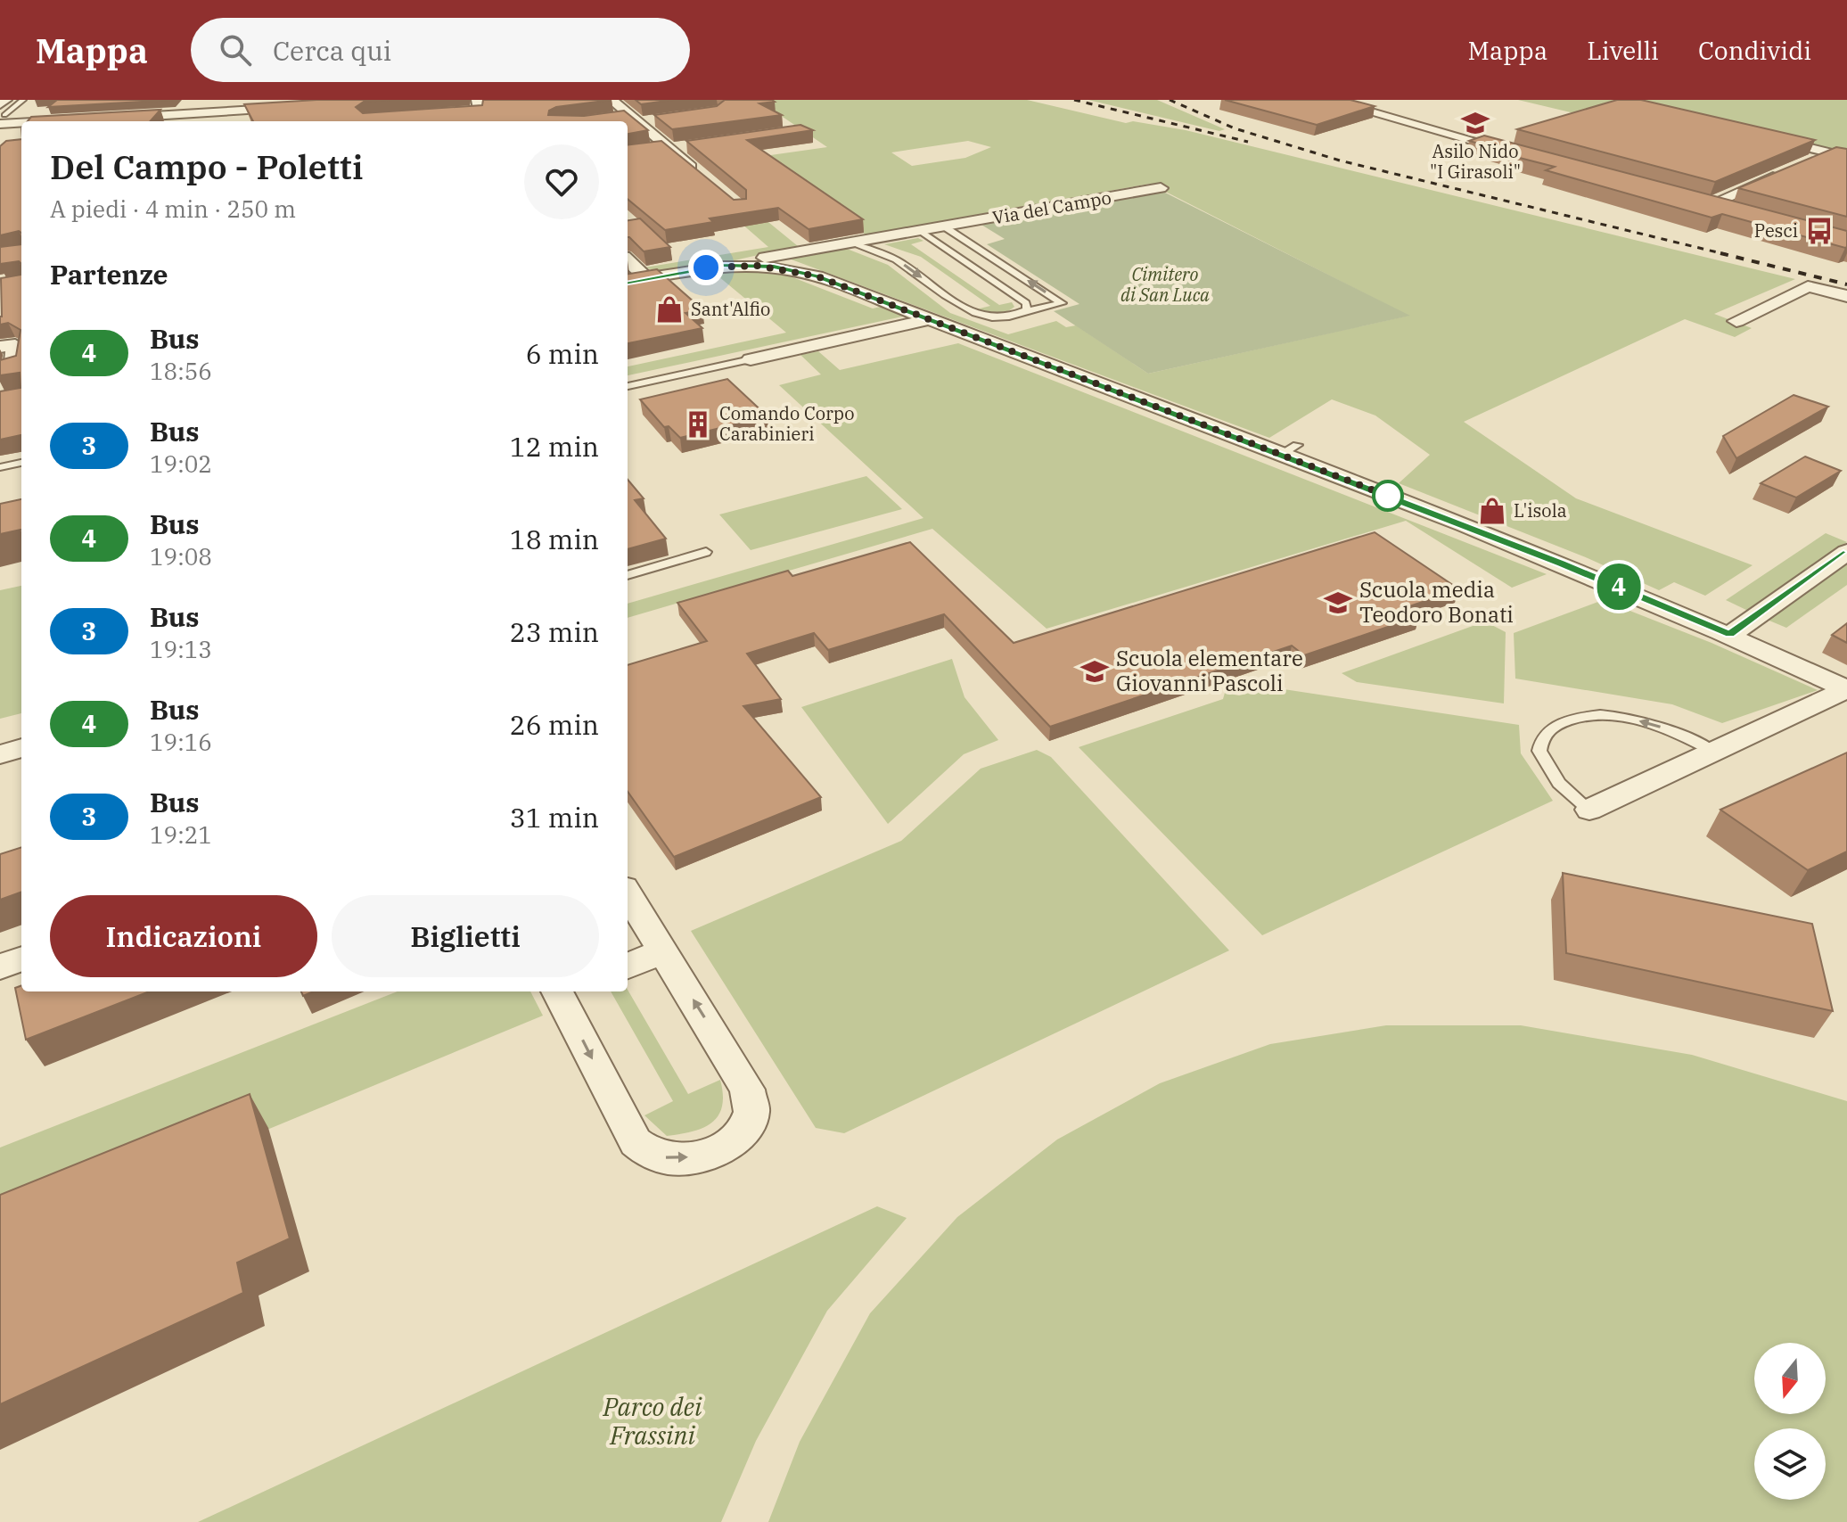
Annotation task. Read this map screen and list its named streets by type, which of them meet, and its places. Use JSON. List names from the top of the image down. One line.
{"streets":{"street":["Via del Campo"]},"parks":["Cimitero di San Luca","Parco dei Frassini"],"places":{"school or university":["Asilo Nido \"I Girasoli\"","Scuola media Teodoro Bonati","Scuola elementare Giovanni Pascoli"],"bus stop":["Pesci"],"shop":["Sant'Alfio","L'isola"],"building":["Comando Corpo Carabinieri"]},"lines":["bus line 4"],"north":"bottom","page":{"header":"Mappa","search":"Cerca qui","nav":["Mappa","Livelli","Condividi"],"on_map":"4","heading":[["Del Campo - Poletti","A piedi · 4 min · 250 m"],"Partenze"],"list":[{"mark":"4","name":"Bus","note":"18:56","value":"6 min"},{"mark":"3","name":"Bus","note":"19:02","value":"12 min"},{"mark":"4","name":"Bus","note":"19:08","value":"18 min"},{"mark":"3","name":"Bus","note":"19:13","value":"23 min"},{"mark":"4","name":"Bus","note":"19:16","value":"26 min"},{"mark":"3","name":"Bus","note":"19:21","value":"31 min"}],"buttons":["Indicazioni","Biglietti"]}}
